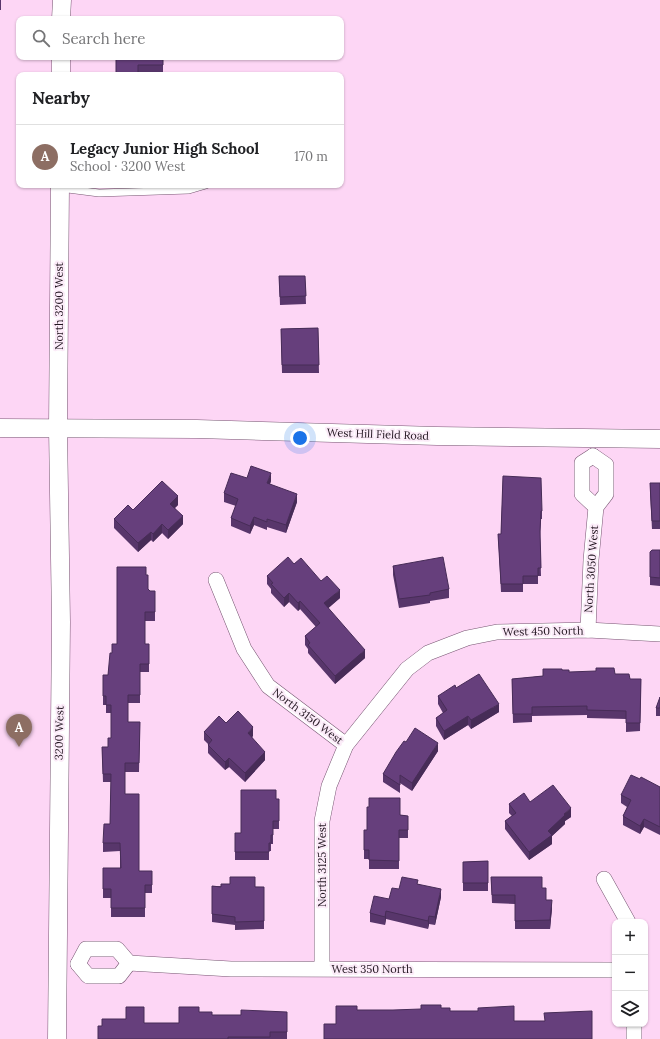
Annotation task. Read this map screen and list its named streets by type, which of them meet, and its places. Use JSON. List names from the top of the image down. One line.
{"streets":{"street":["North 3200 West","West Hill Field Road","North 3050 West","West 450 North","North 3150 West","3200 West","North 3125 West","West 350 North"]},"crossings":[["North 3200 West","West Hill Field Road"],["North 3200 West","3200 West"],["West Hill Field Road","3200 West"],["North 3050 West","West 450 North"],["West 450 North","North 3125 West"],["North 3150 West","North 3125 West"],["North 3125 West","West 350 North"]],"page":{"search":"Search here","heading":"Nearby","list":[{"mark":"A","name":"Legacy Junior High School","note":"School · 3200 West","value":"170 m"}],"pins":"A","map_buttons":["+","−"]}}
